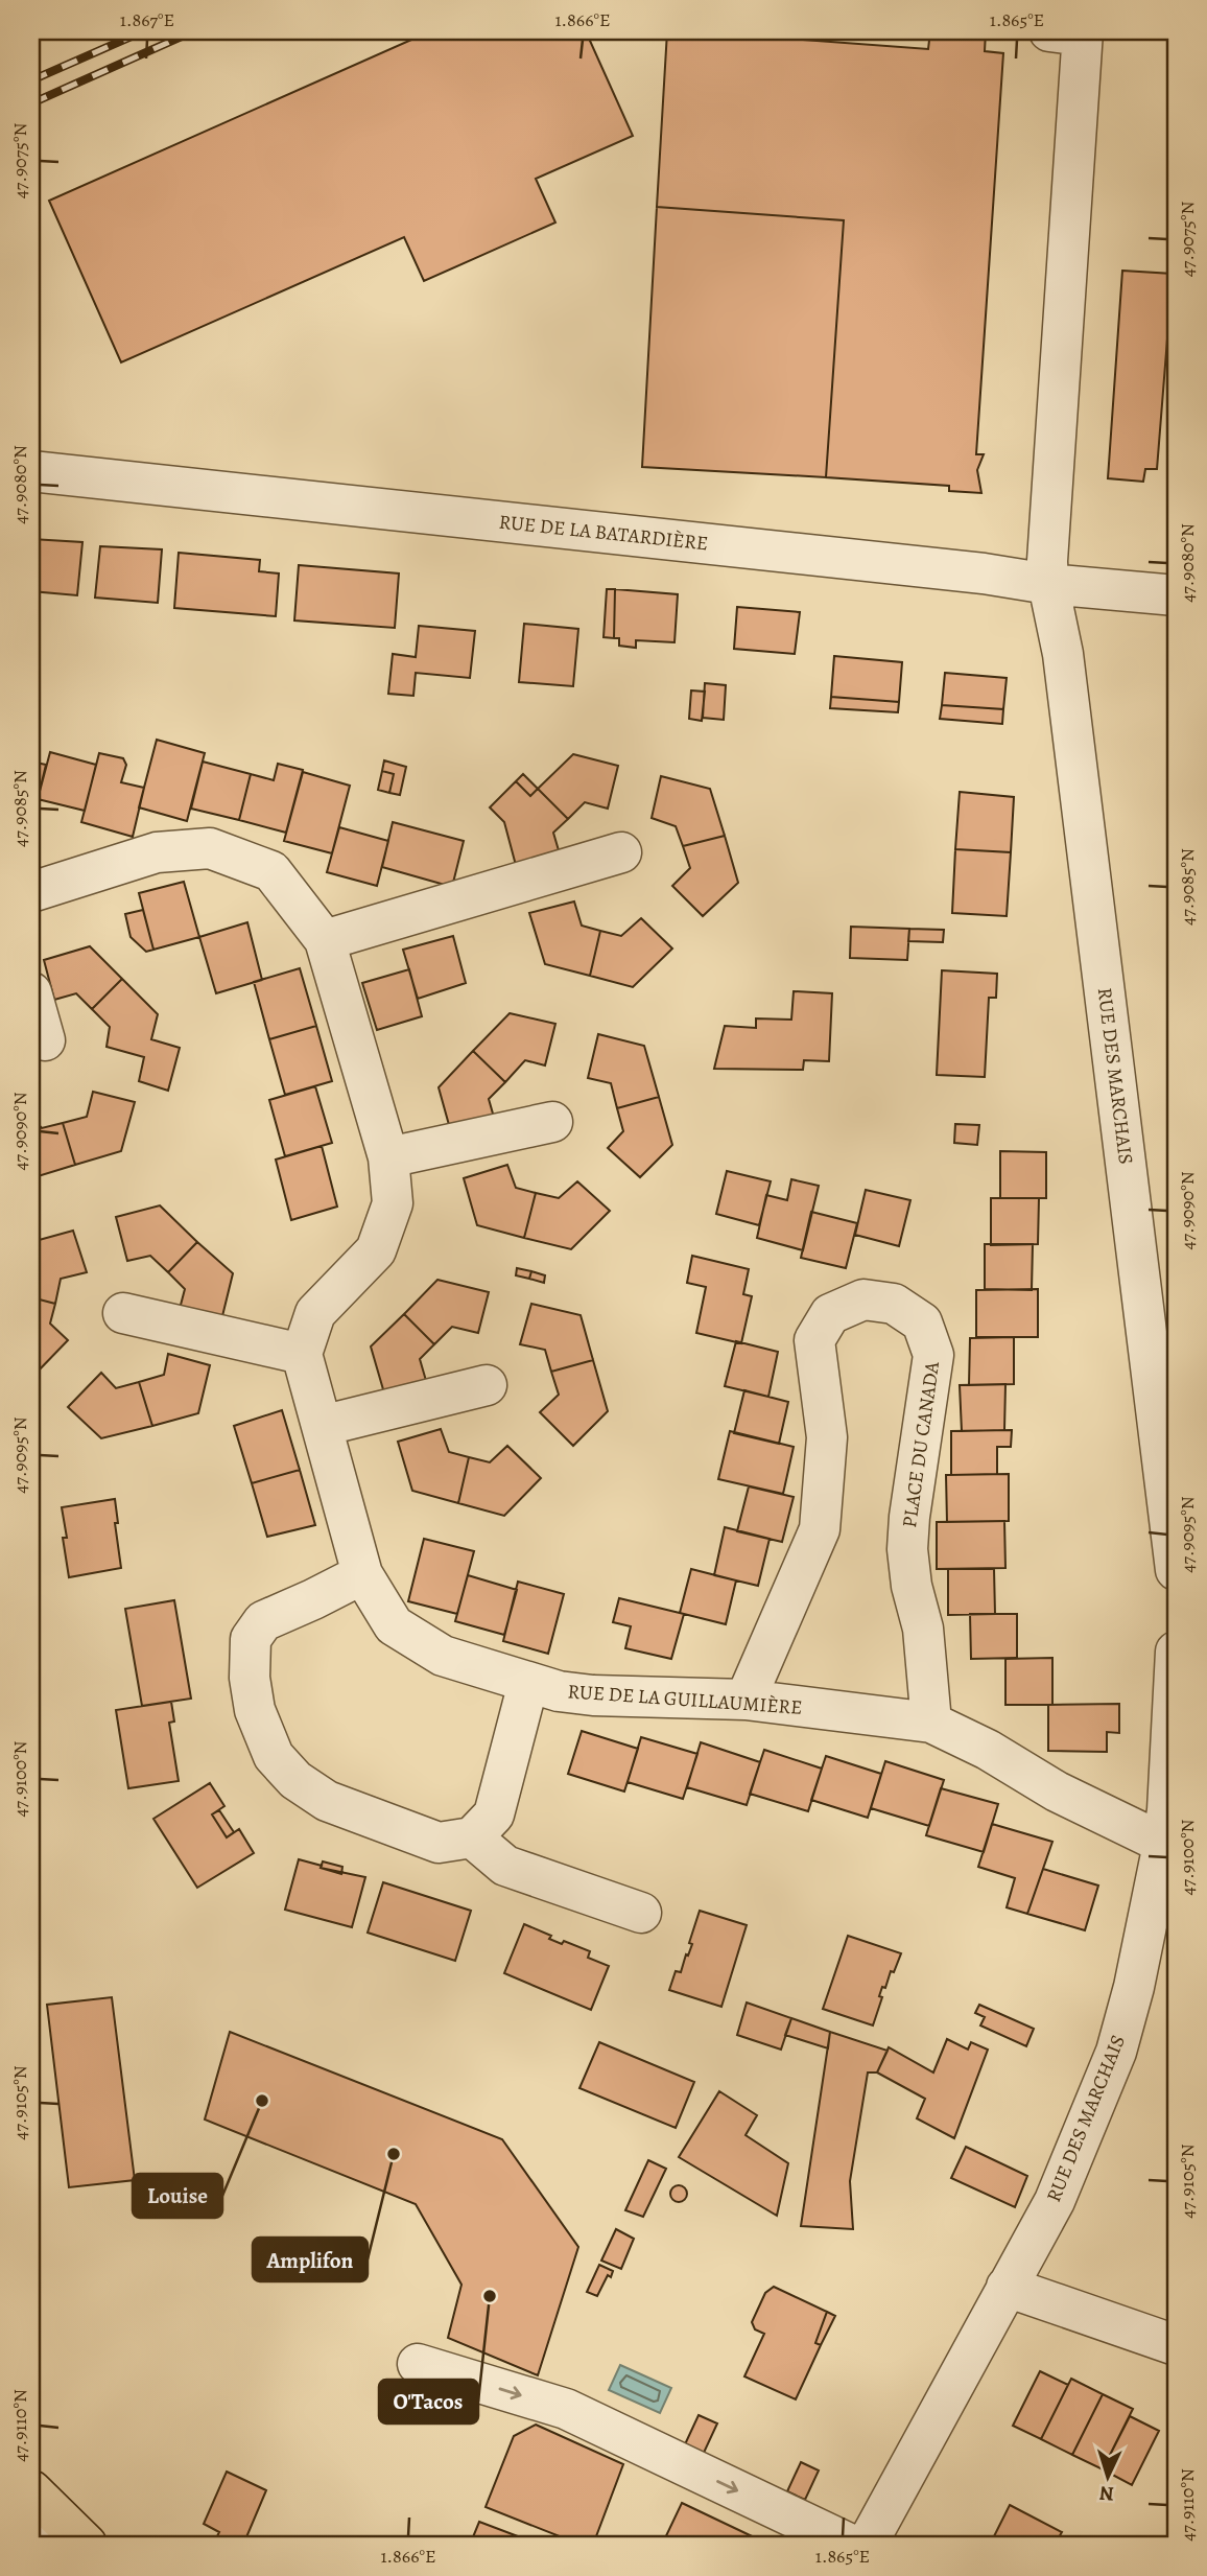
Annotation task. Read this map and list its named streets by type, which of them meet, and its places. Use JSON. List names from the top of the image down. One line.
{"streets":{"street":["RUE DE LA BATARDIÈRE","RUE DES MARCHAIS","PLACE DU CANADA","RUE DE LA GUILLAUMIÈRE"]},"crossings":[["RUE DE LA BATARDIÈRE","RUE DES MARCHAIS"],["RUE DES MARCHAIS","RUE DE LA GUILLAUMIÈRE"],["PLACE DU CANADA","RUE DE LA GUILLAUMIÈRE"]],"places":["Louise","Amplifon","O'Tacos"],"north":"bottom","coordinates":["1.867°E","1.866°E","1.865°E","47.9075°N","47.9080°N","47.9085°N","47.9090°N","47.9095°N","47.9100°N","47.9105°N","47.9110°N"]}
